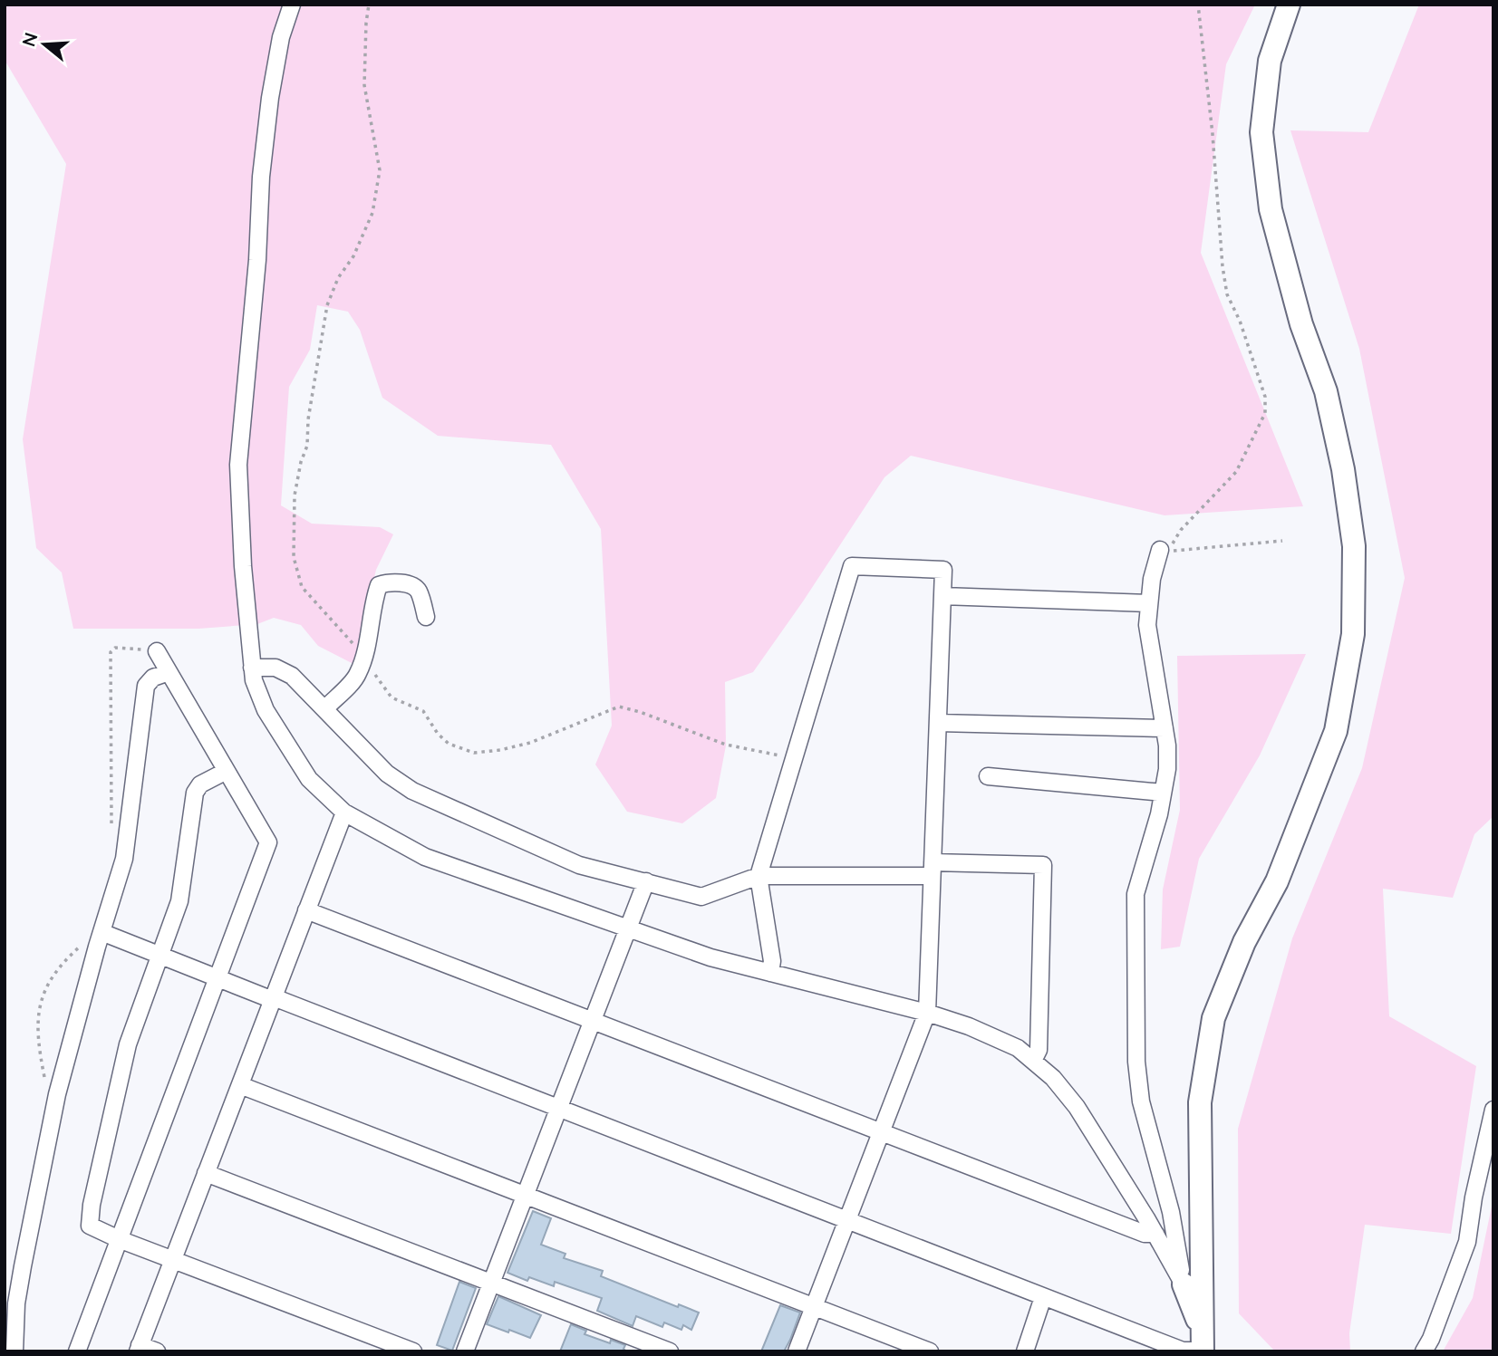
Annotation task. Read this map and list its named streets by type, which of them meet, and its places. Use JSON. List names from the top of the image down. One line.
{"north":"left"}
